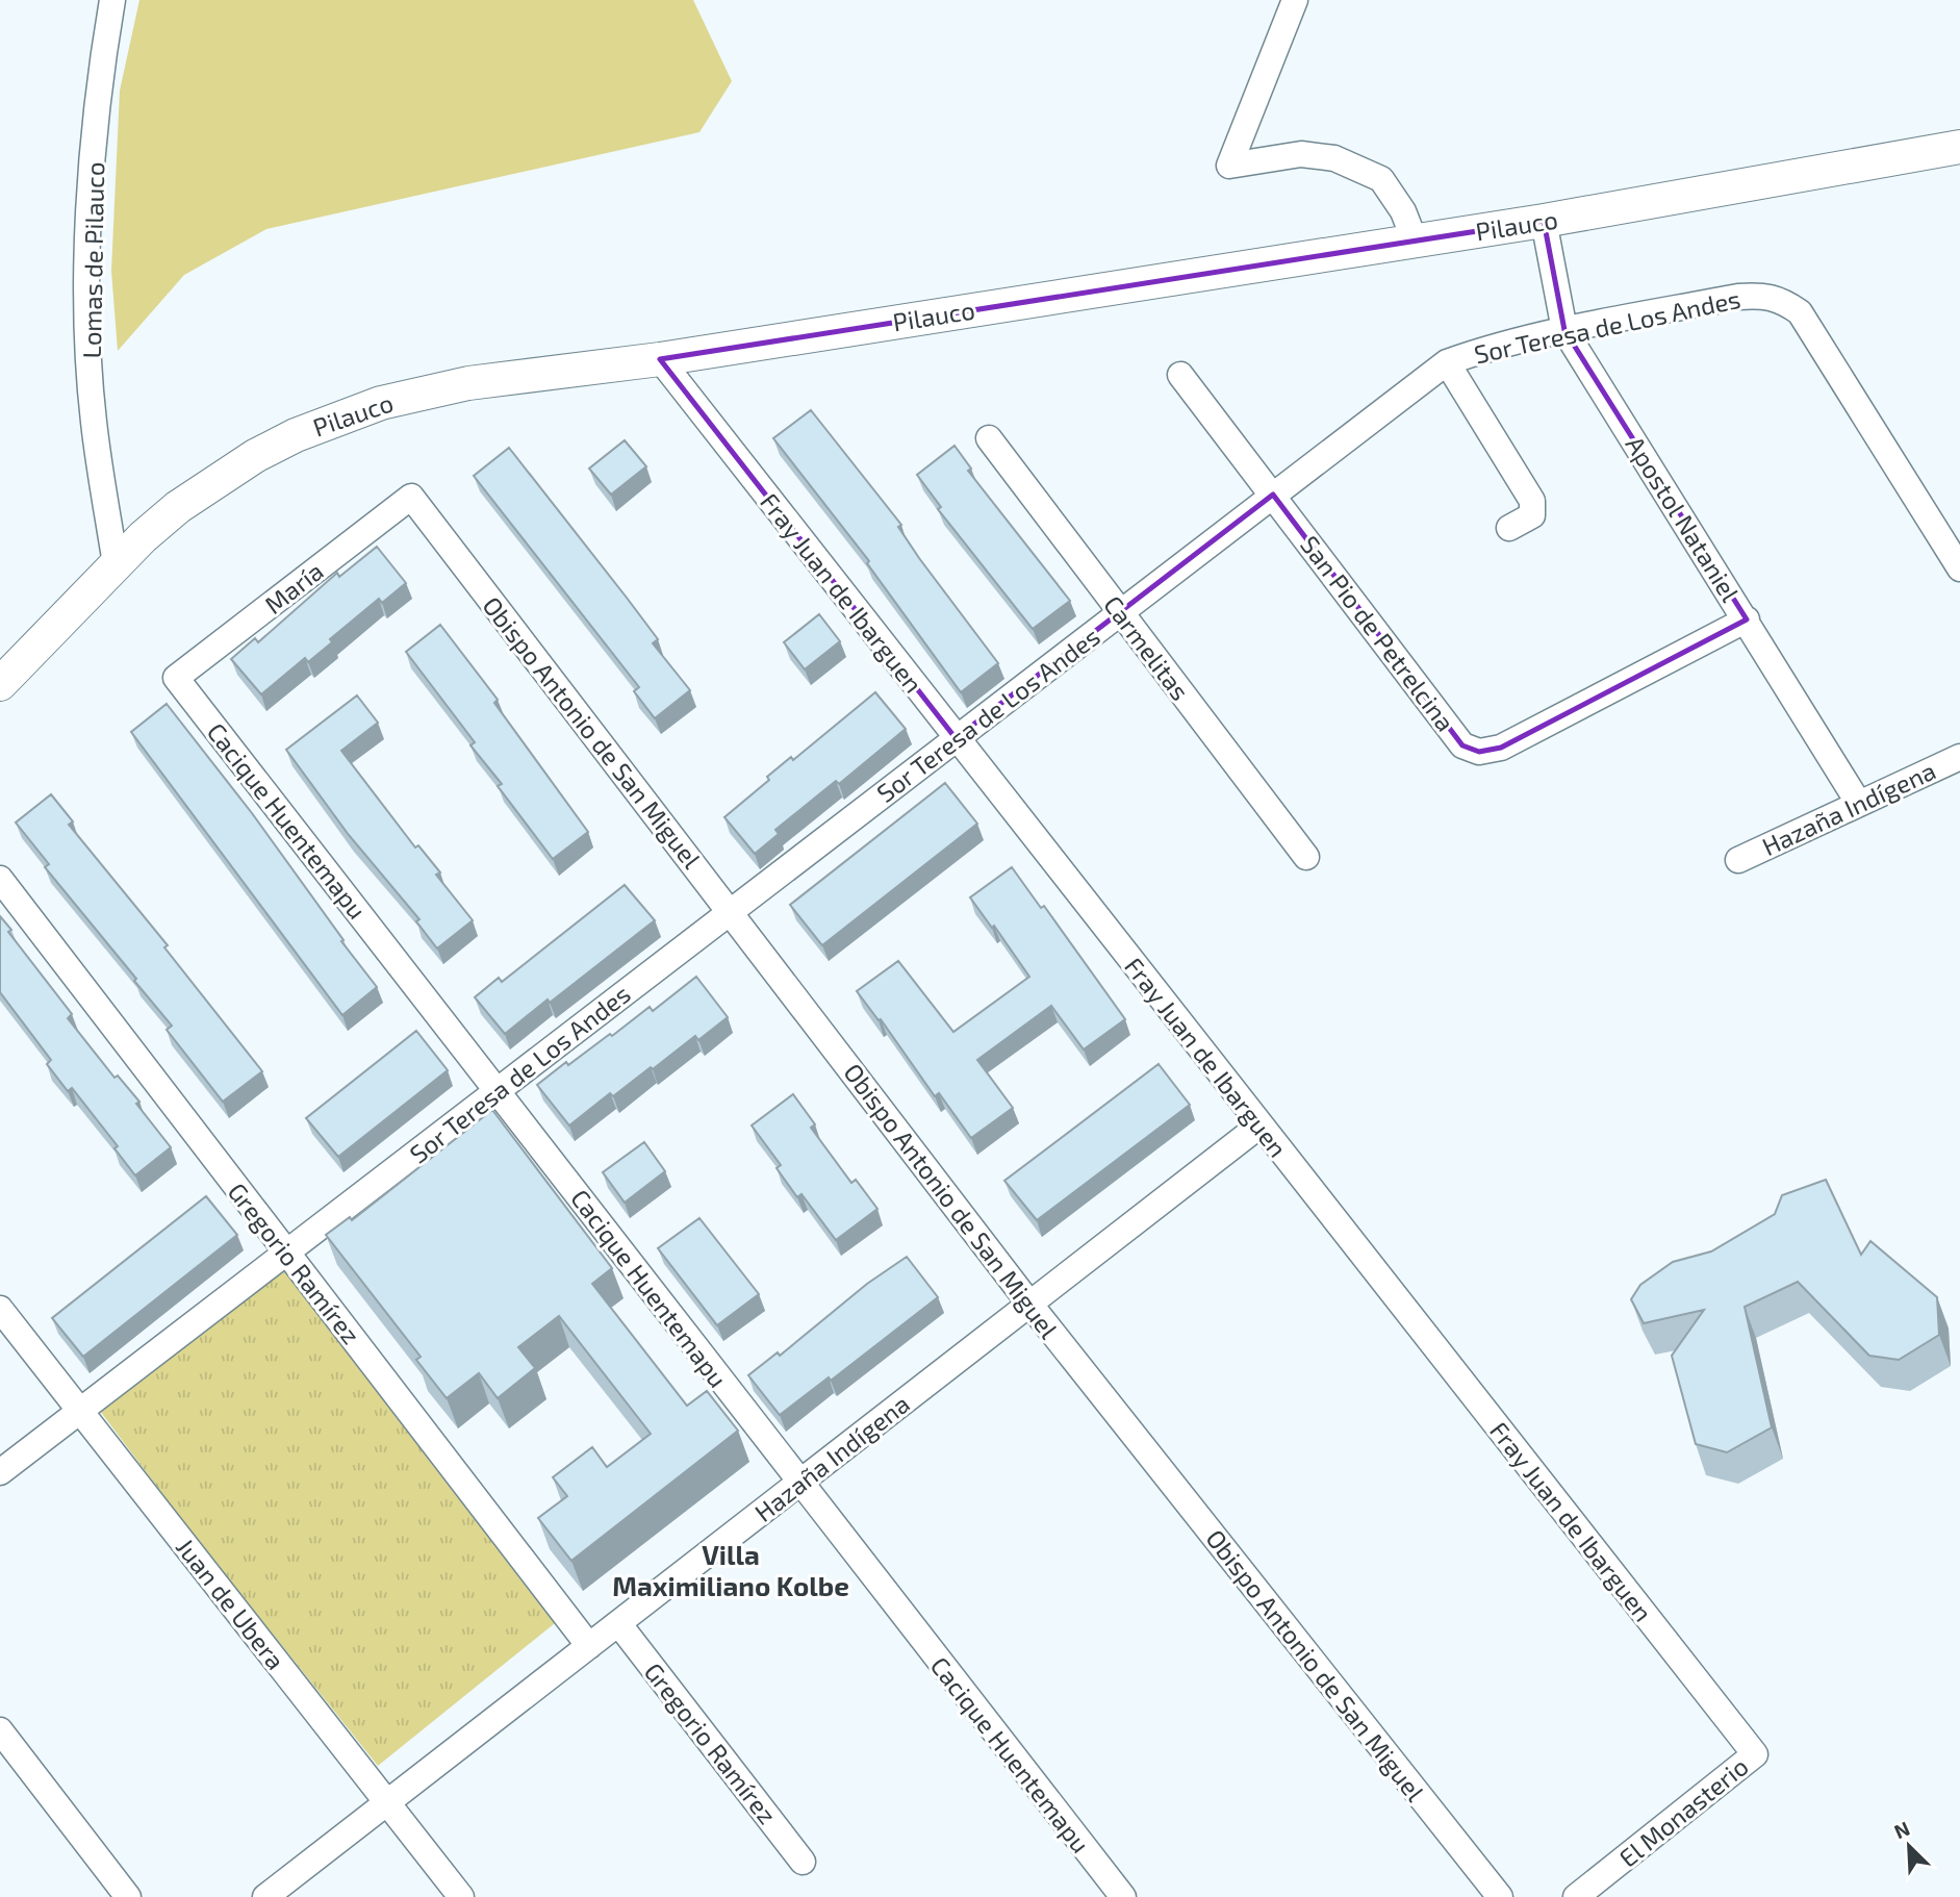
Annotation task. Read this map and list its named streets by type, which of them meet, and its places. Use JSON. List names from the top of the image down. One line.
{"streets":{"main road":["Pilauco"],"street":["Lomas de Pilauco","Sor Teresa de Los Andes","Apostol Nataniel","María","Fray Juan de Ibarguen","San Pio de Petrelcina","Carmelitas","Obispo Antonio de San Miguel","Hazaña Indígena","Cacique Huentemapu","Gregorio Ramírez","Juan de Ubera","El Monasterio"]},"crossings":[["Pilauco","Lomas de Pilauco"],["Pilauco","Apostol Nataniel"],["Pilauco","Fray Juan de Ibarguen"],["Sor Teresa de Los Andes","Apostol Nataniel"],["Sor Teresa de Los Andes","Fray Juan de Ibarguen"],["Sor Teresa de Los Andes","San Pio de Petrelcina"],["Sor Teresa de Los Andes","Carmelitas"],["Sor Teresa de Los Andes","Obispo Antonio de San Miguel"],["Sor Teresa de Los Andes","Cacique Huentemapu"],["Sor Teresa de Los Andes","Gregorio Ramírez"],["Sor Teresa de Los Andes","Juan de Ubera"],["Apostol Nataniel","San Pio de Petrelcina"],["Apostol Nataniel","Hazaña Indígena"],["María","Obispo Antonio de San Miguel"],["María","Cacique Huentemapu"],["Fray Juan de Ibarguen","Hazaña Indígena"],["Fray Juan de Ibarguen","El Monasterio"],["Obispo Antonio de San Miguel","Hazaña Indígena"],["Hazaña Indígena","Cacique Huentemapu"],["Hazaña Indígena","Gregorio Ramírez"],["Hazaña Indígena","Juan de Ubera"]],"districts":["Villa Maximiliano Kolbe"],"north":"top left"}
